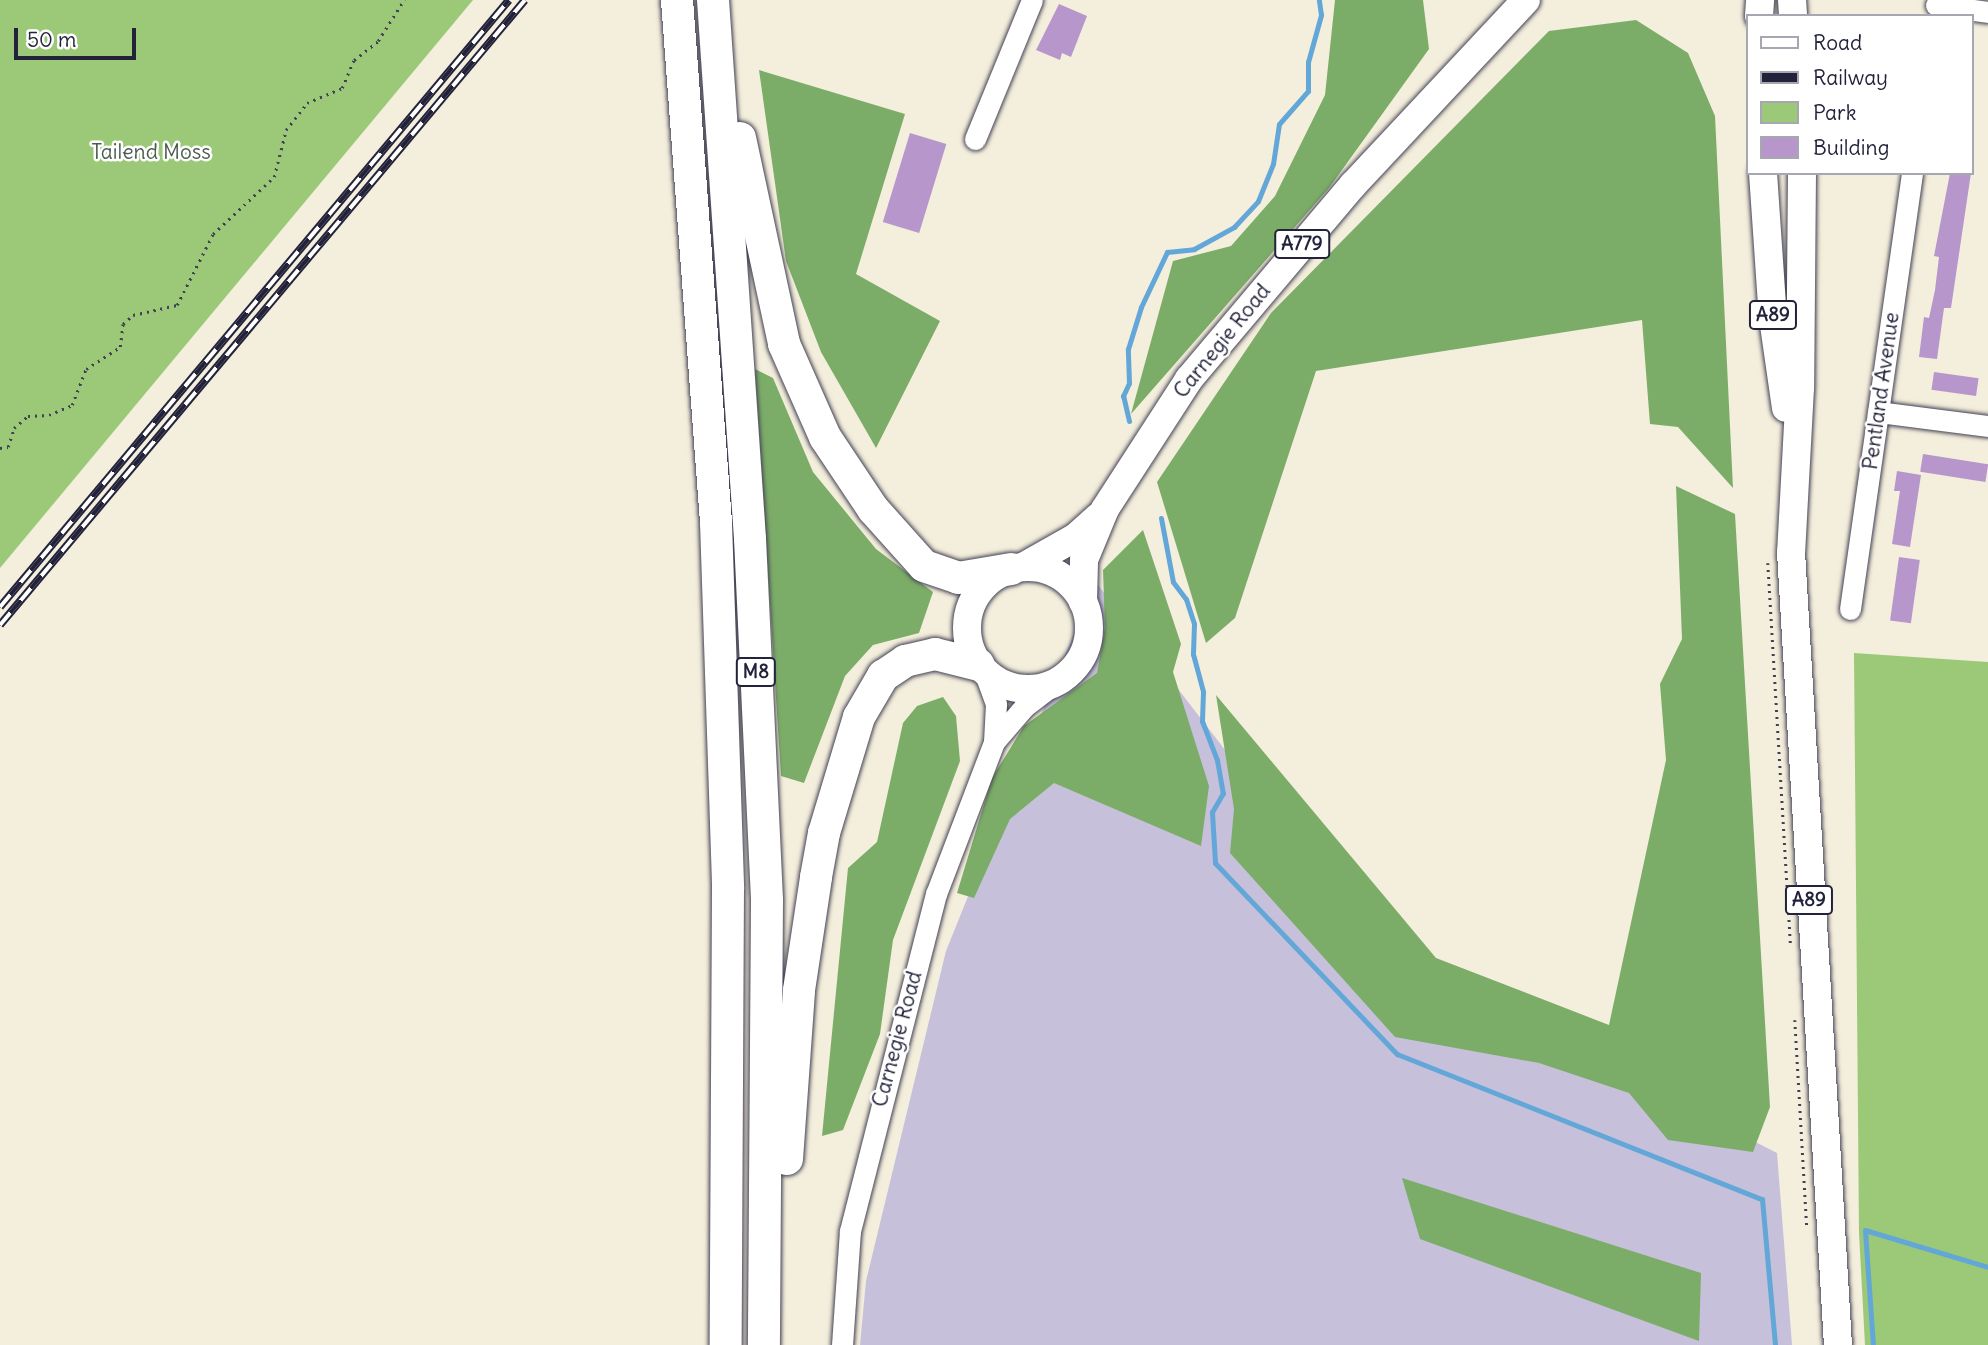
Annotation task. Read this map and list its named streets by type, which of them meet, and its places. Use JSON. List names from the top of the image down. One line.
{"streets":{"highway":["M8"],"main road":["A779","A89","Carnegie Road"],"street":["Pentland Avenue"]},"crossings":[["A779","Carnegie Road"],["A779","M8"],["Carnegie Road","M8"]],"parks":["Tailend Moss"],"legend":["Road","Railway","Park","Building"],"scale_bar":"50 m"}
